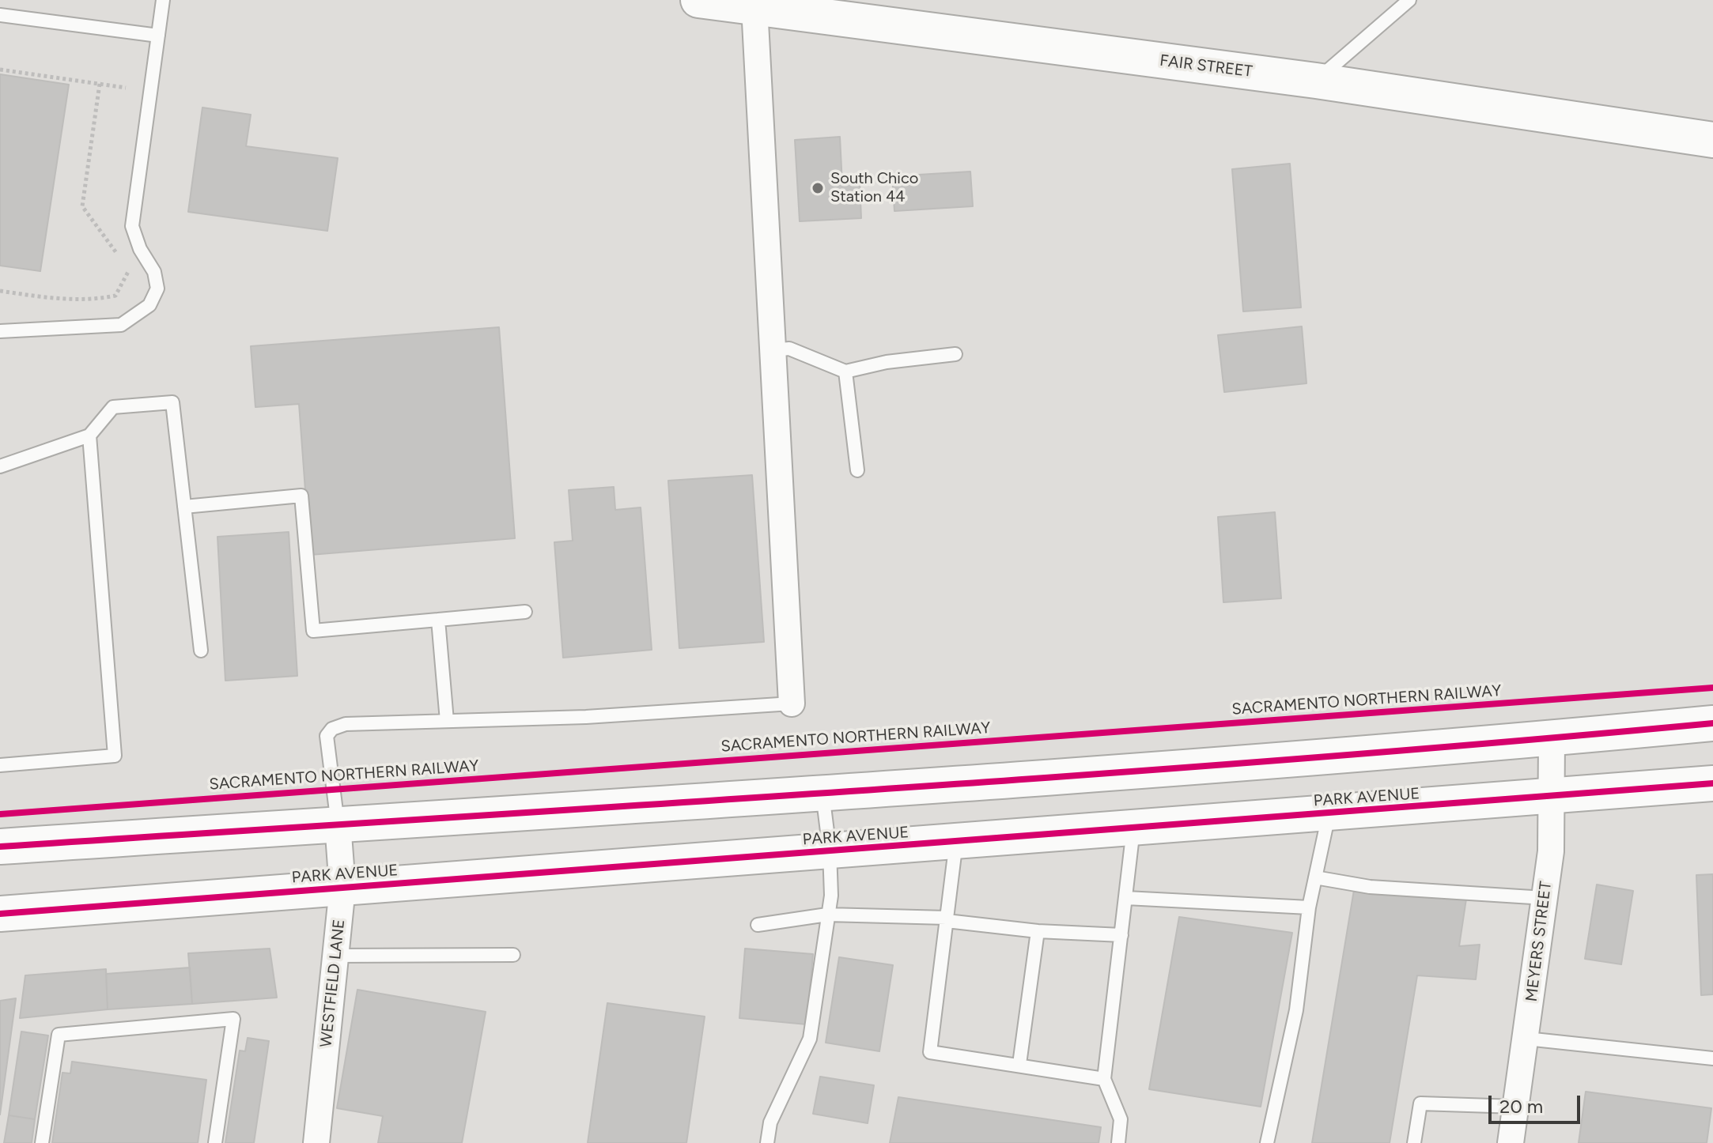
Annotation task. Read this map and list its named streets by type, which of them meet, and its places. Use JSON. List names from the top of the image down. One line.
{"streets":{"main road":["FAIR STREET","PARK AVENUE"],"street":["MEYERS STREET","WESTFIELD LANE"],"cycle path":["SACRAMENTO NORTHERN RAILWAY"]},"crossings":[["PARK AVENUE","MEYERS STREET"],["PARK AVENUE","WESTFIELD LANE"]],"places":["South Chico Station 44"],"scale_bar":"20 m"}
